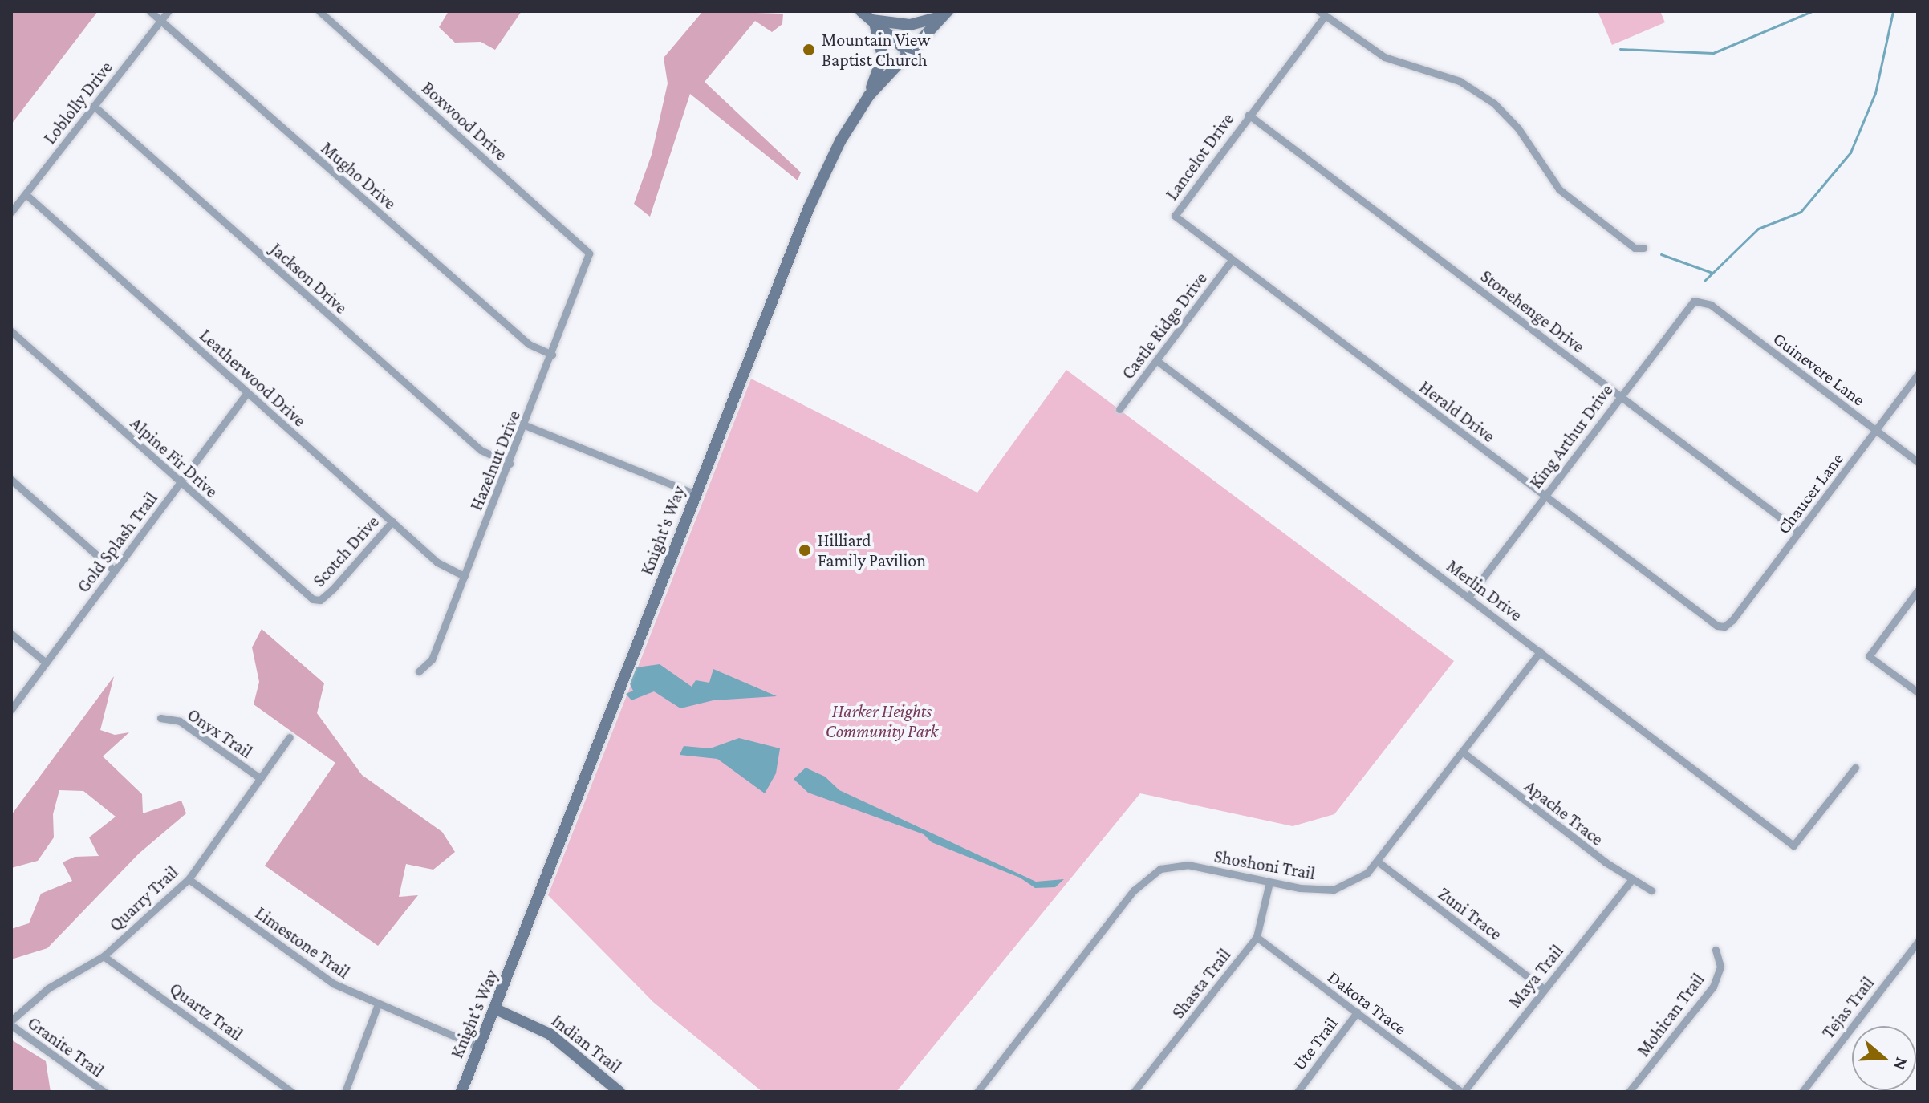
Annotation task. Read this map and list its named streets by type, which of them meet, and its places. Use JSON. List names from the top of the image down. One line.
{"streets":{"main road":["Knight's Way","Indian Trail"],"street":["Loblolly Drive","Boxwood Drive","Lancelot Drive","Mugho Drive","Jackson Drive","Stonehenge Drive","Castle Ridge Drive","Guinevere Lane","Leatherwood Drive","Herald Drive","King Arthur Drive","Alpine Fir Drive","Hazelnut Drive","Chaucer Lane","Gold Splash Trail","Scotch Drive","Merlin Drive","Onyx Trail","Apache Trace","Shoshoni Trail","Quarry Trail","Zuni Trace","Limestone Trail","Maya Trail","Shasta Trail","Dakota Trace","Tejas Trail","Quartz Trail","Mohican Trail","Ute Trail","Granite Trail"]},"crossings":[["Loblolly Drive","Mugho Drive"],["Loblolly Drive","Jackson Drive"],["Loblolly Drive","Leatherwood Drive"],["Boxwood Drive","Hazelnut Drive"],["Lancelot Drive","Stonehenge Drive"],["Lancelot Drive","Herald Drive"],["Mugho Drive","Hazelnut Drive"],["Jackson Drive","Hazelnut Drive"],["Stonehenge Drive","King Arthur Drive"],["Stonehenge Drive","Chaucer Lane"],["Castle Ridge Drive","Herald Drive"],["Castle Ridge Drive","Merlin Drive"],["Guinevere Lane","King Arthur Drive"],["Guinevere Lane","Chaucer Lane"],["Leatherwood Drive","Hazelnut Drive"],["Leatherwood Drive","Gold Splash Trail"],["Leatherwood Drive","Scotch Drive"],["Herald Drive","King Arthur Drive"],["Herald Drive","Chaucer Lane"],["King Arthur Drive","Merlin Drive"],["Alpine Fir Drive","Gold Splash Trail"],["Alpine Fir Drive","Scotch Drive"],["Knight's Way","Limestone Trail"],["Knight's Way","Indian Trail"],["Merlin Drive","Shoshoni Trail"],["Onyx Trail","Quarry Trail"],["Apache Trace","Shoshoni Trail"],["Apache Trace","Maya Trail"],["Shoshoni Trail","Zuni Trace"],["Shoshoni Trail","Shasta Trail"],["Quarry Trail","Limestone Trail"],["Quarry Trail","Quartz Trail"],["Quarry Trail","Granite Trail"],["Zuni Trace","Maya Trail"],["Maya Trail","Dakota Trace"],["Shasta Trail","Dakota Trace"],["Dakota Trace","Ute Trail"]],"parks":["Harker Heights Community Park"],"places":["Mountain View Baptist Church","Hilliard Family Pavilion"],"north":"right"}
